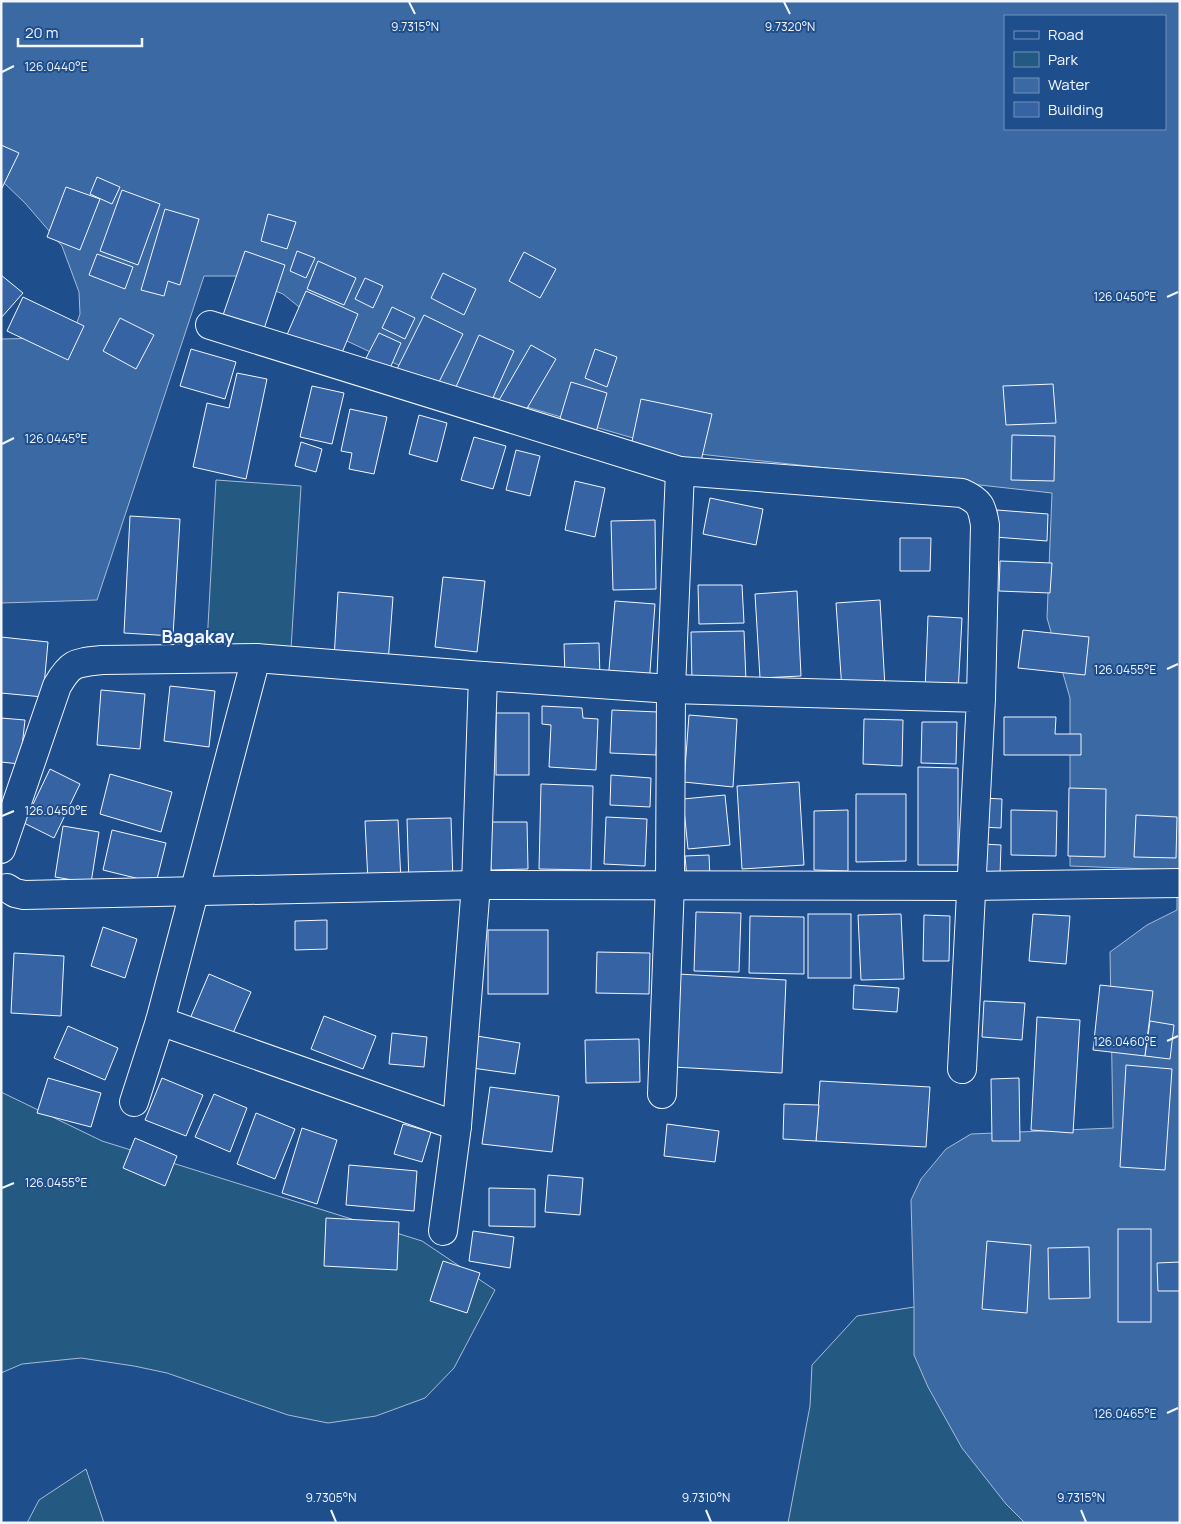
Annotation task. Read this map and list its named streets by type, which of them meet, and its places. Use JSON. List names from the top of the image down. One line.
{"districts":["Bagakay"],"legend":["Road","Park","Water","Building"],"scale_bar":"20 m","coordinates":["9.7315°N","9.7320°N","126.0440°E","126.0450°E","126.0445°E","126.0455°E","126.0460°E","126.0465°E","9.7305°N","9.7310°N"]}
